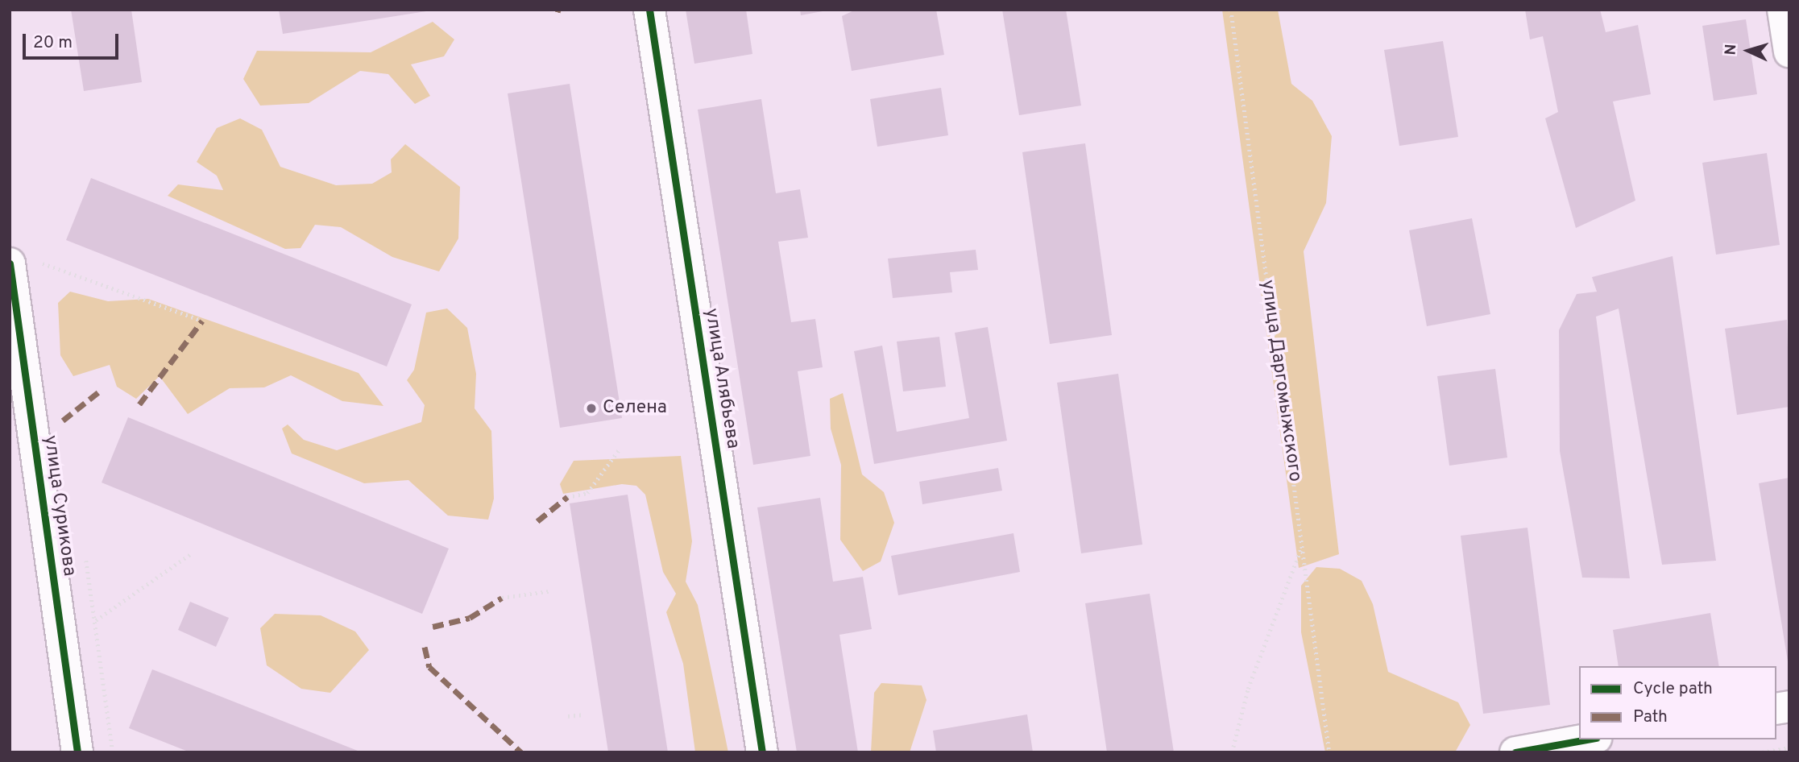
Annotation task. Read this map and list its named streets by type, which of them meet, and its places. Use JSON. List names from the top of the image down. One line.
{"streets":{"street":["улица Алябьева","улица Сурикова"],"path":["улица Даргомыжского"]},"places":["Селена"],"legend":["Cycle path","Path"],"scale_bar":"20 m","north":"left"}
